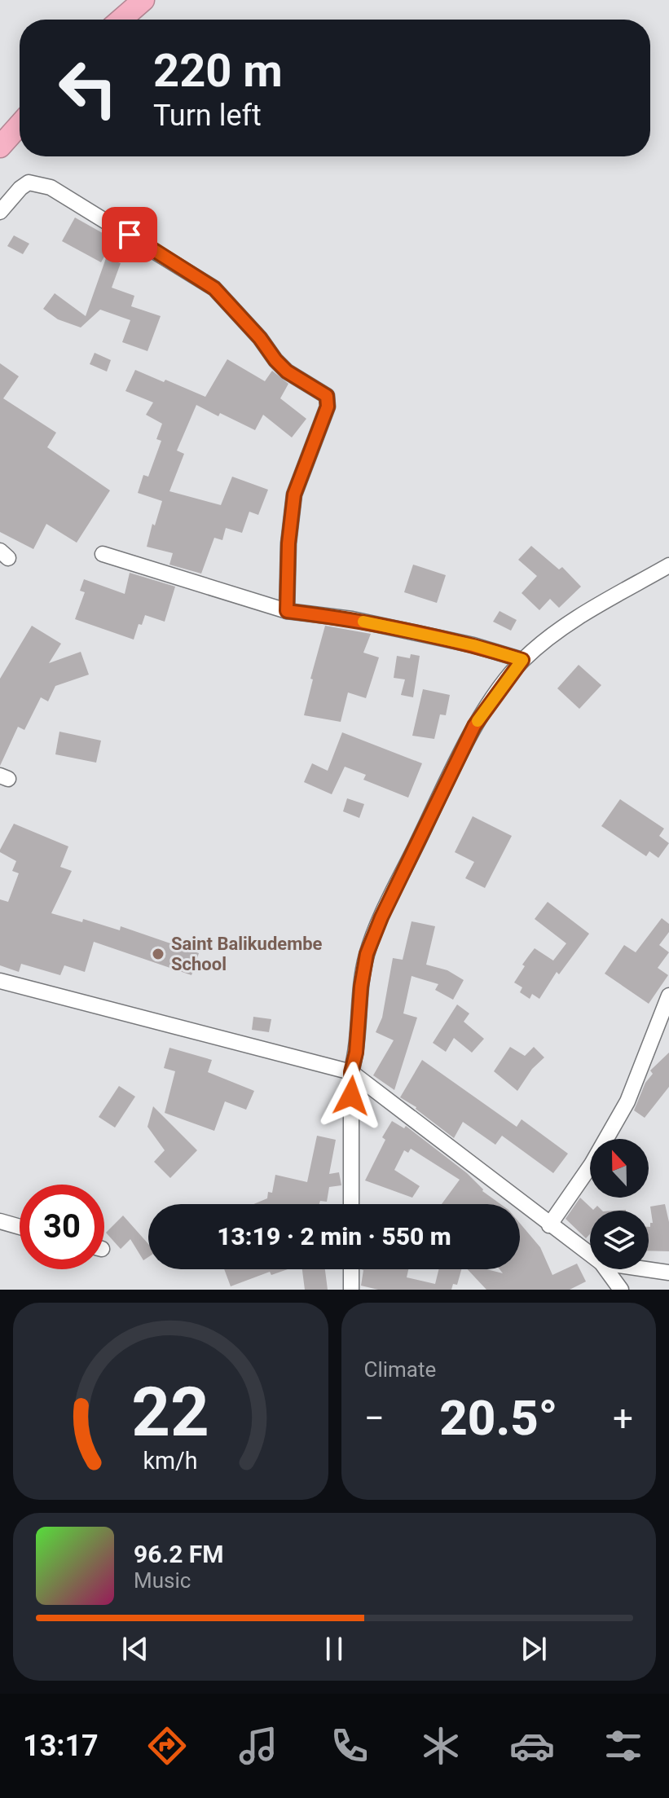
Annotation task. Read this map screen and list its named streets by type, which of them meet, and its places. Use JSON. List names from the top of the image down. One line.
{"places":["Saint Balikudembe School"],"north":"top","page":{"turn":["220 m","Turn left"],"limit":"30","trip":"13:19 · 2 min · 550 m","tile":"Climate","heat":["−","20.5°","+"],"song":["96.2 FM","Music"],"tabs":"13:17","gauge":["22","km/h"]}}
